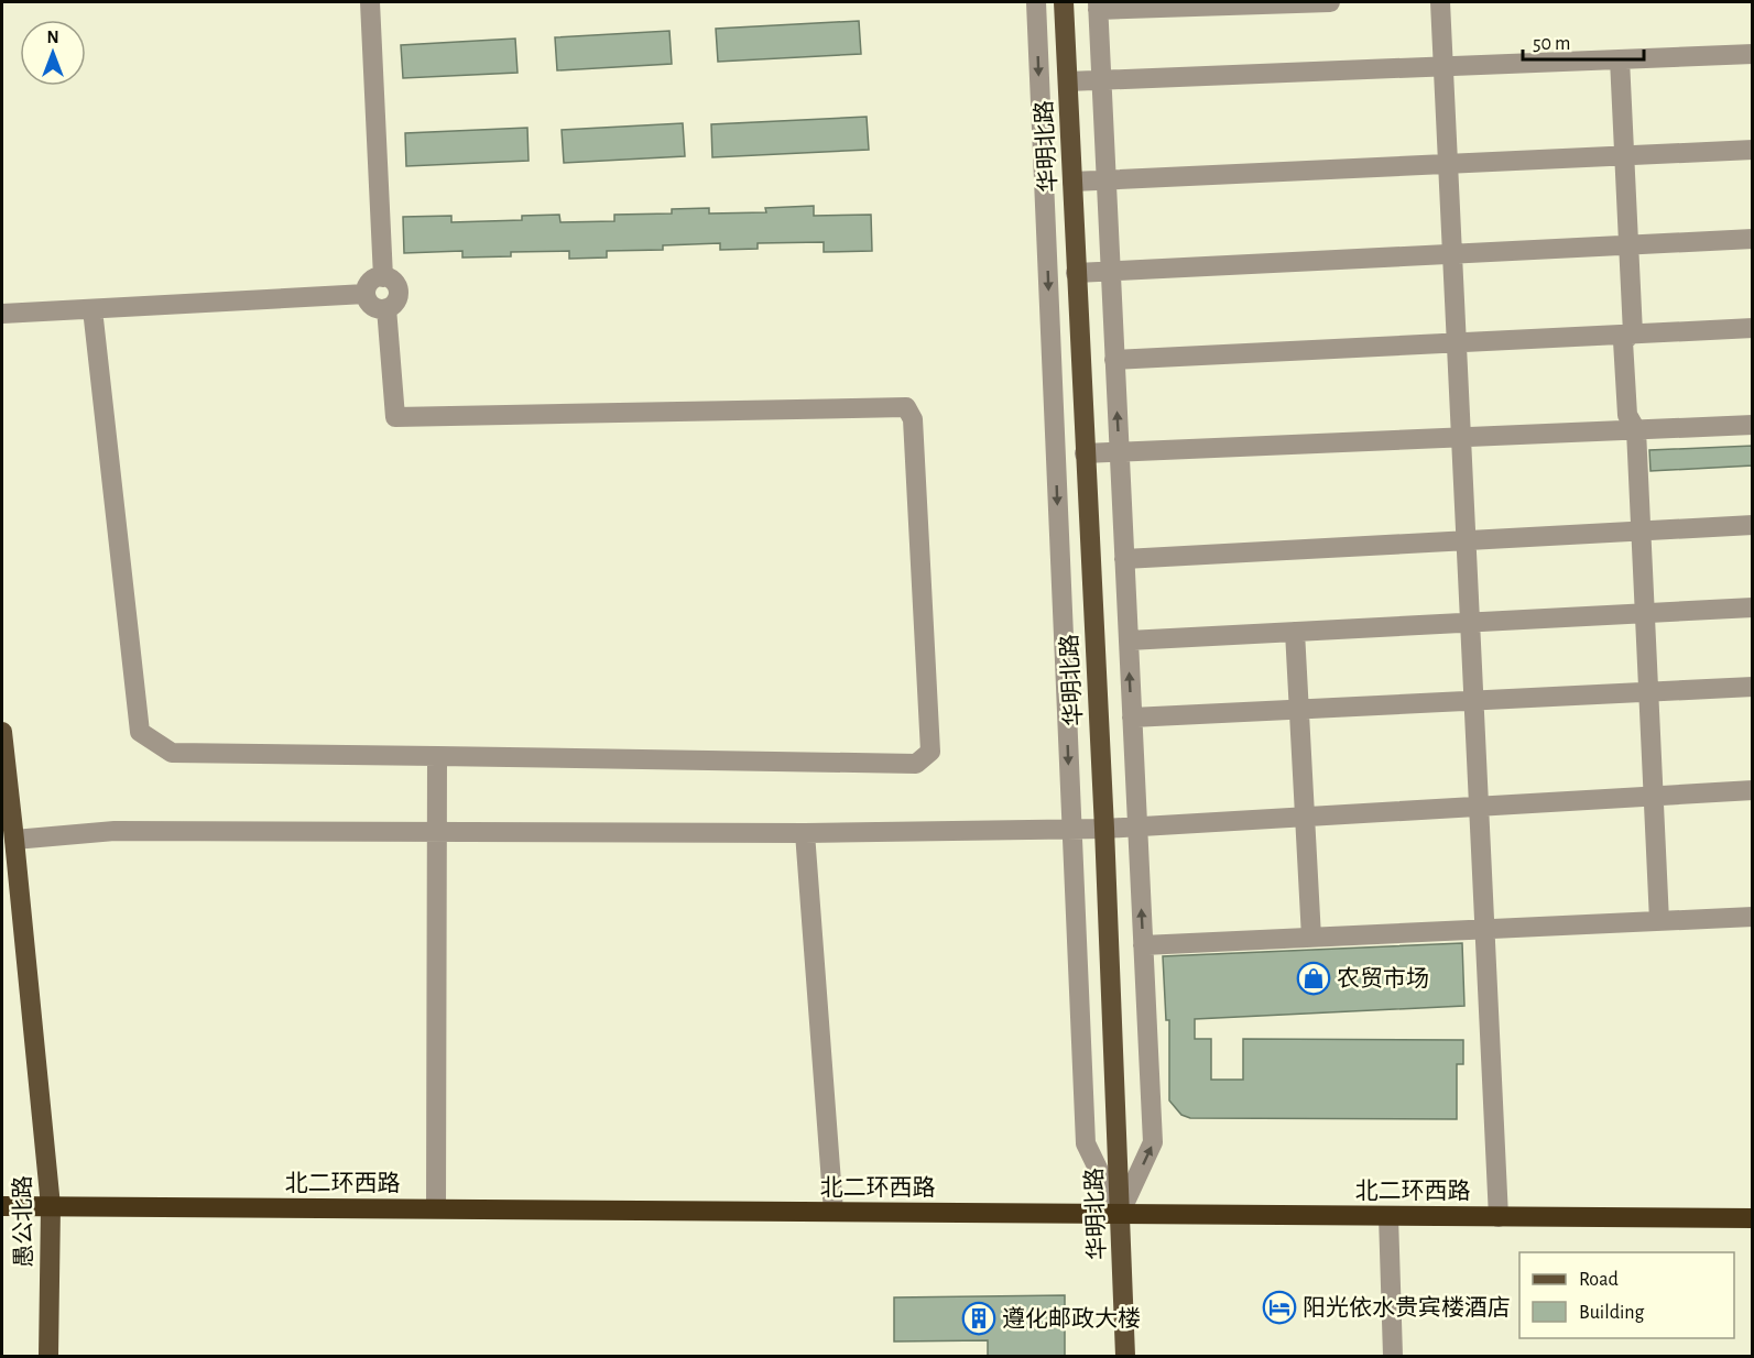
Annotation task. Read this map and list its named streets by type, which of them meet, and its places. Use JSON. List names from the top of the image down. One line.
{"streets":{"highway":["北二环西路"],"main road":["华明北路","愚公北路"]},"crossings":[["华明北路","北二环西路"],["北二环西路","愚公北路"]],"places":{"shop":["农贸市场"],"hotel":["阳光依水贵宾楼酒店"],"building":["遵化邮政大楼"]},"legend":["Road","Building"],"scale_bar":"50 m","north":"top"}
